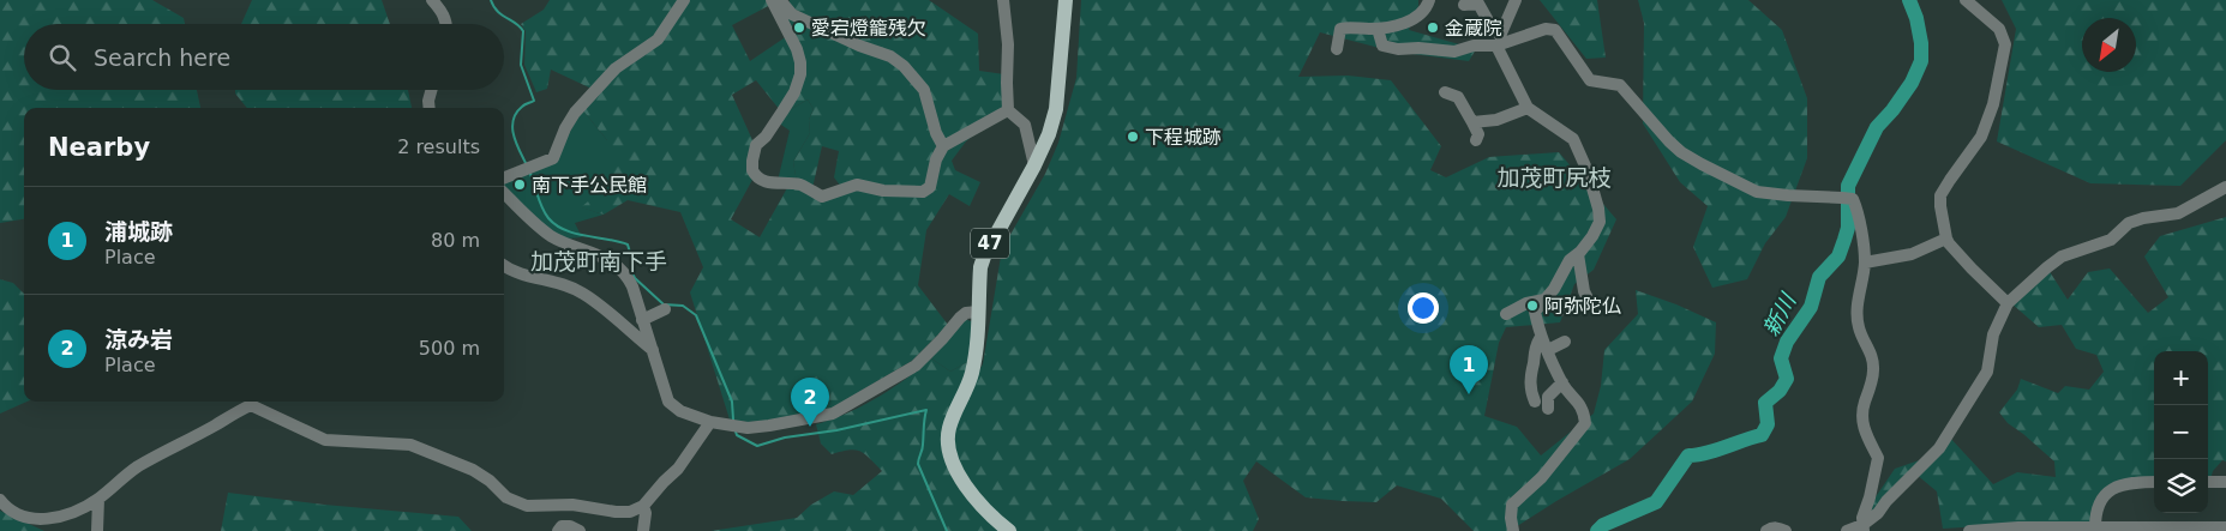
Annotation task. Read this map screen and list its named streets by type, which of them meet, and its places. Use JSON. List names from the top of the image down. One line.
{"streets":{"main road":["47"]},"districts":["加茂町尻枝","加茂町南下手"],"water":["新川"],"places":["愛宕燈籠残欠","金蔵院","下程城跡","南下手公民館","阿弥陀仏"],"north":"bottom left","page":{"search":"Search here","heading":["Nearby","2 results"],"list":[{"mark":"1","name":"浦城跡","note":"Place","value":"80 m"},{"mark":"2","name":"涼み岩","note":"Place","value":"500 m"}],"pins":["1","2"],"map_buttons":["+","−"]}}
